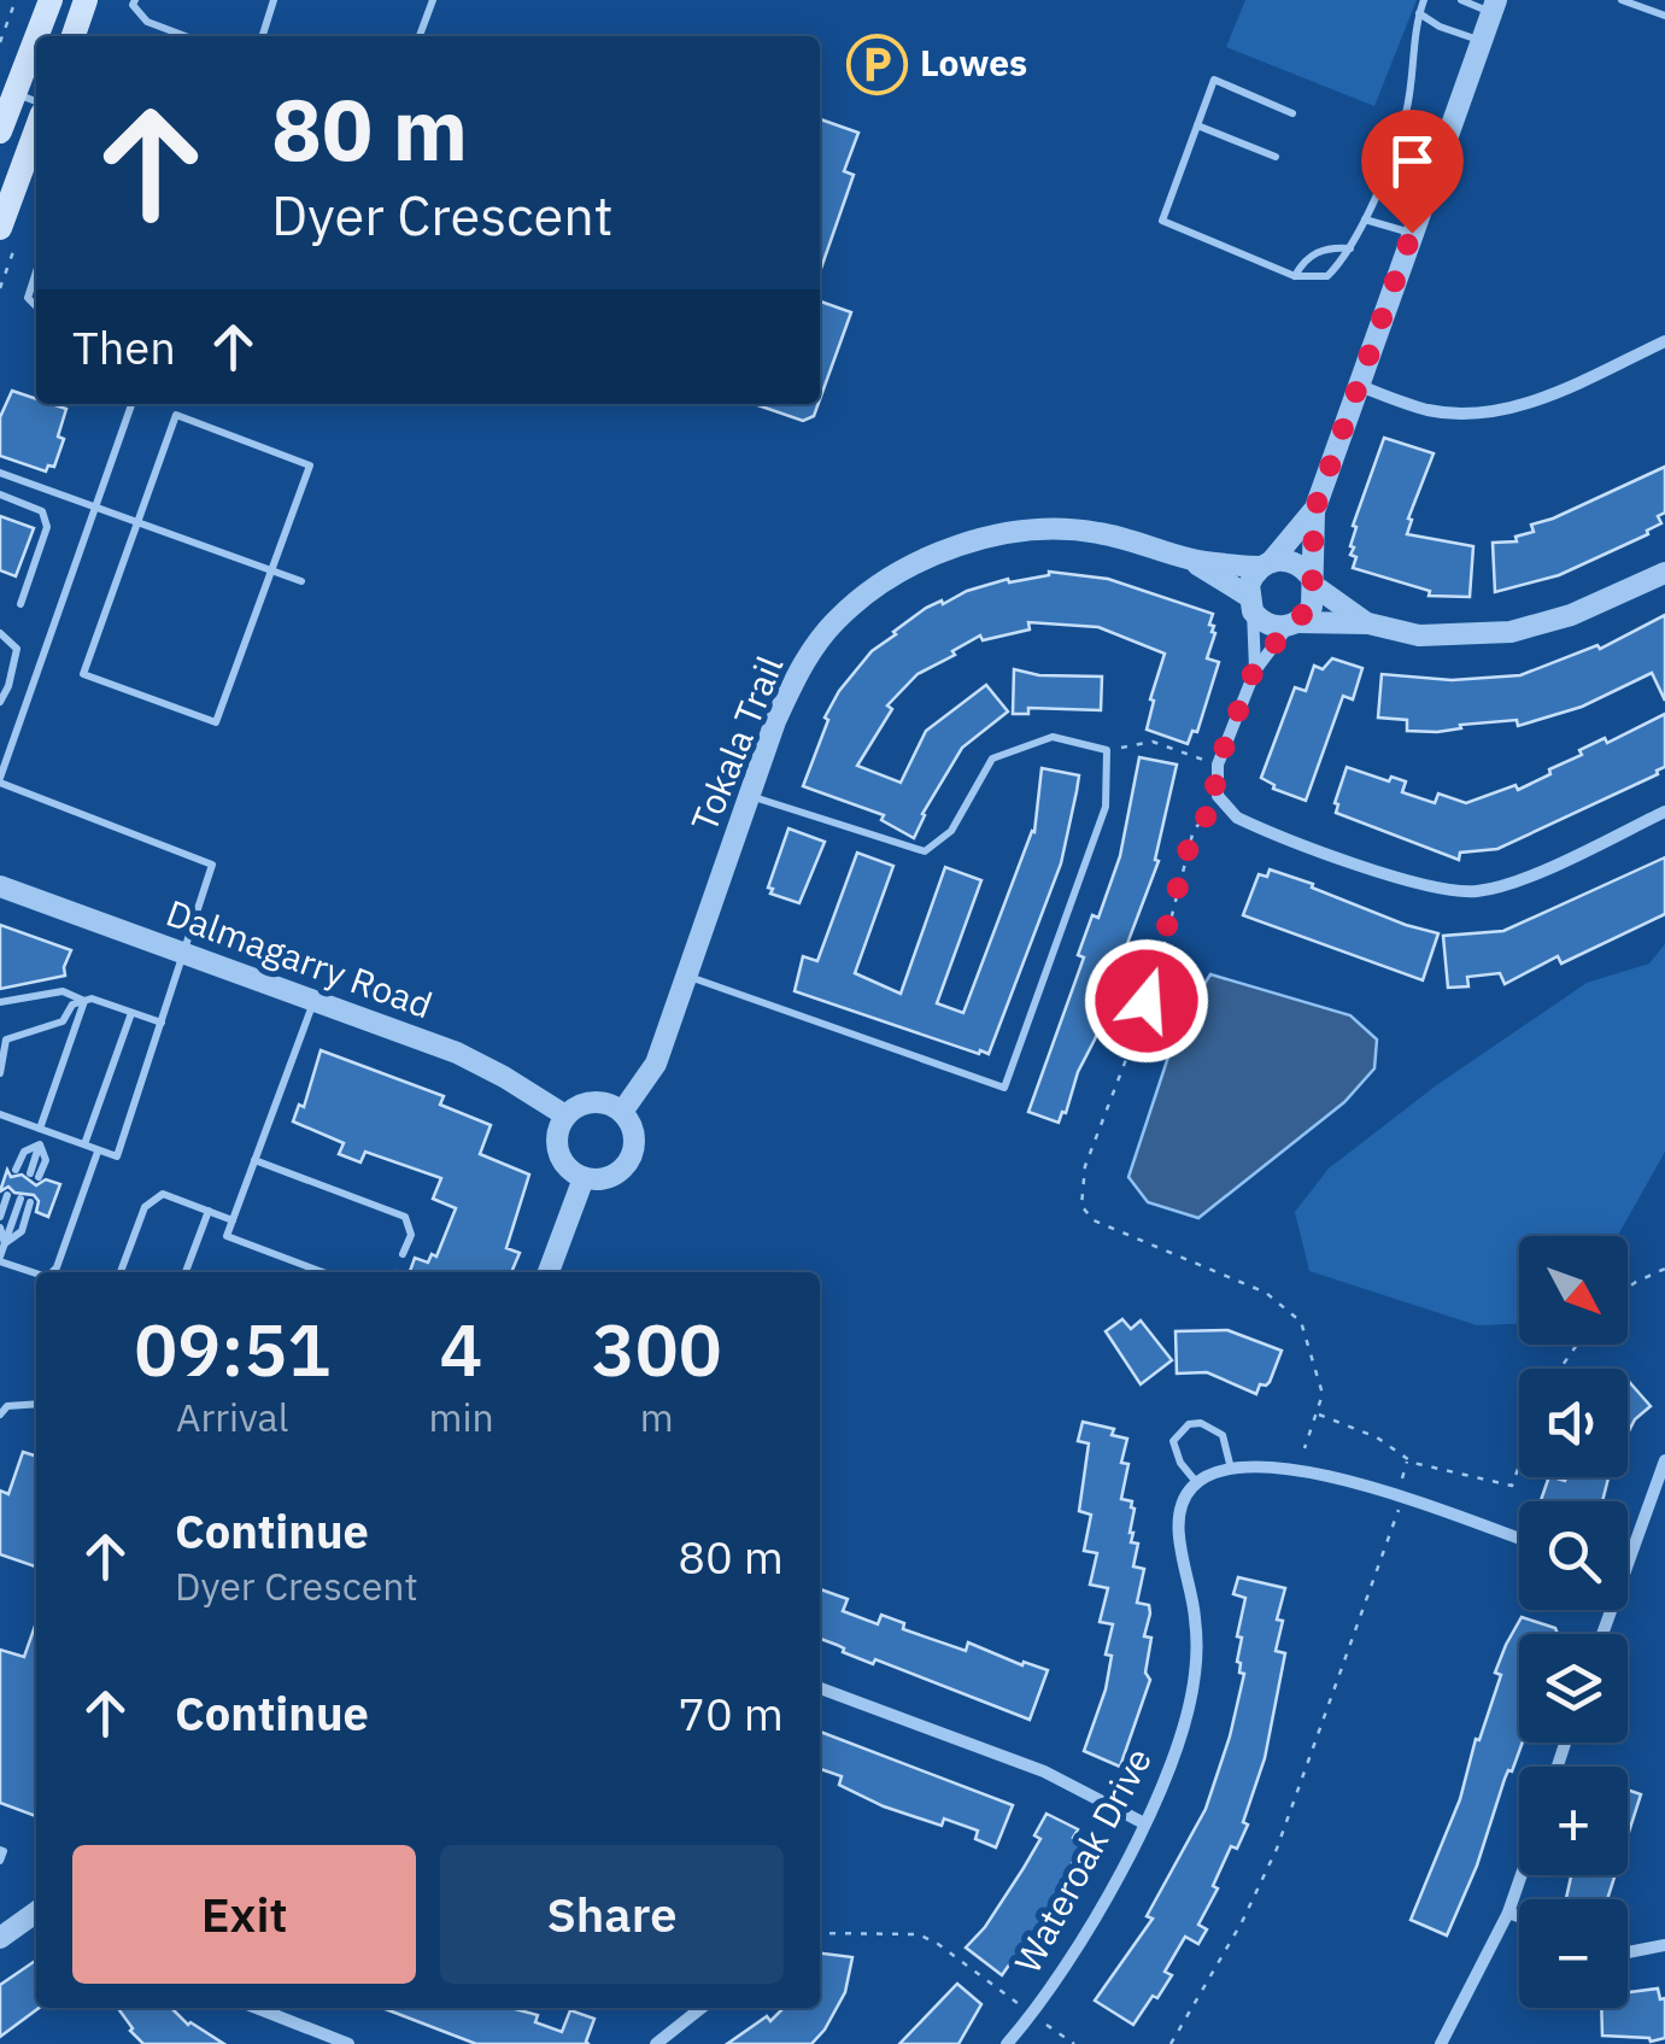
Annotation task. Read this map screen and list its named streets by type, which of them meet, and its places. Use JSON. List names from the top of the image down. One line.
{"streets":{"street":["Tokala Trail","Dalmagarry Road","Wateroak Drive"]},"crossings":[["Tokala Trail","Dalmagarry Road"]],"places":{"parking":["Lowes"]},"north":"bottom right","page":{"turn":["80 m","Dyer Crescent"],"then":"Then","map_buttons":["+","−"],"eta":["09:51","Arrival","4","min","300","m"],"list":[{"name":"Continue","note":"Dyer Crescent","value":"80 m"},{"name":"Continue","value":"70 m"}],"buttons":["Exit","Share"]}}
